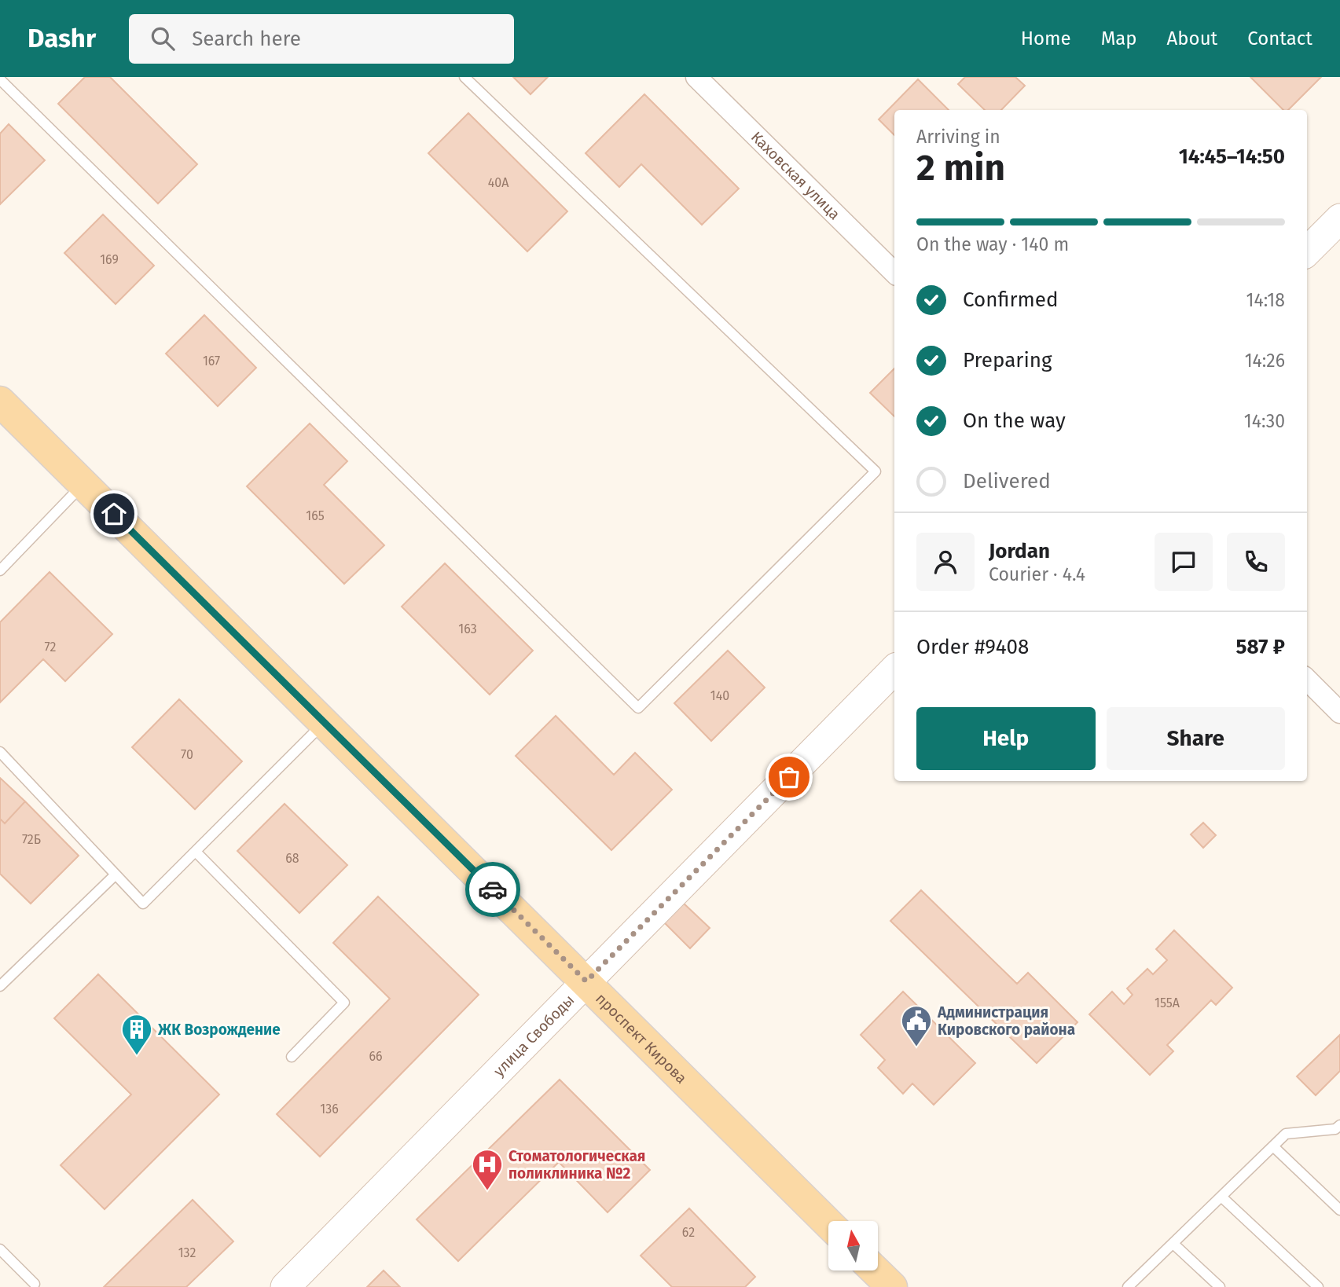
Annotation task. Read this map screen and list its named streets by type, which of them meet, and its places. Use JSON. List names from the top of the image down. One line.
{"streets":{"main road":["проспект Кирова"],"street":["Каховская улица","улица Свободы"]},"crossings":[["улица Свободы","проспект Кирова"]],"places":{"public building":["Администрация Кировского района"],"building":["ЖК Возрождение"],"hospital":["Стоматологическая поликлиника №2"]},"house_numbers":["40А","169","167","165","163","72","140","70","72Б","68","155А","66","136","62","132"],"north":"top","page":{"header":"Dashr","search":"Search here","nav":["Home","Map","About","Contact"],"heading":["2 min","Arriving in","14:45–14:50"],"panel":["Jordan","Courier · 4.4","Order #9408","587 ₽"],"bar":"On the way · 140 m","list":[["Confirmed","14:18"],["Preparing","14:26"],["On the way","14:30"],"Delivered"],"buttons":["Help","Share"]}}
